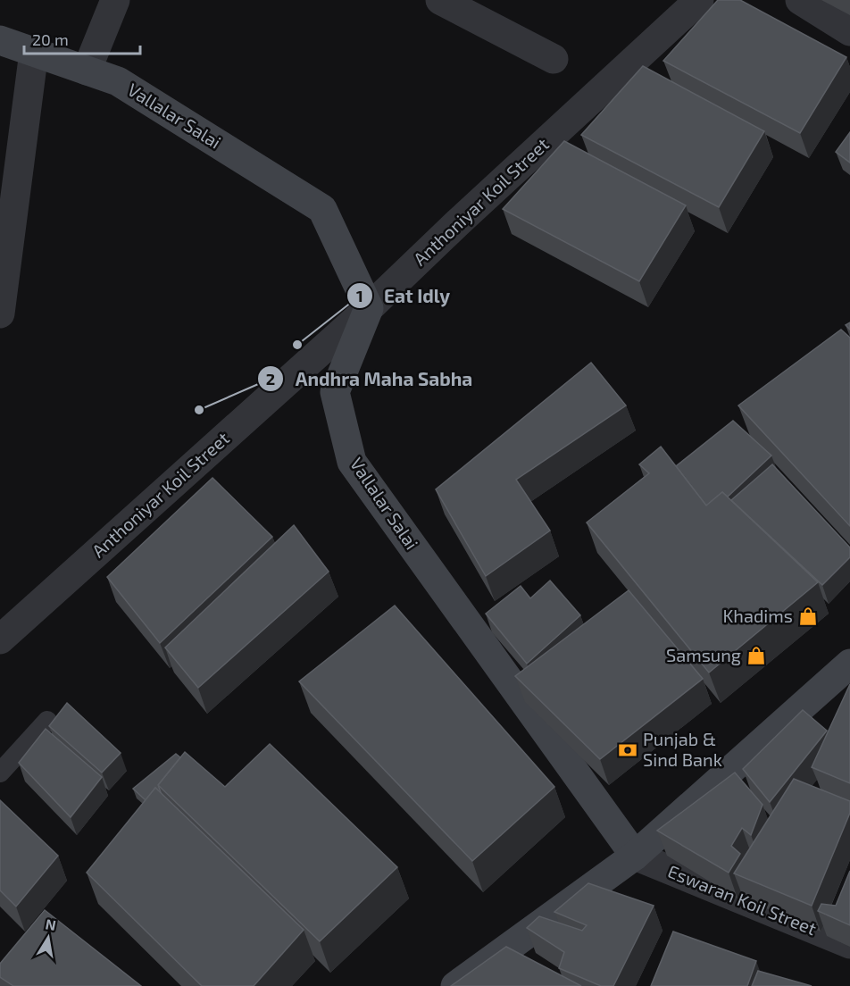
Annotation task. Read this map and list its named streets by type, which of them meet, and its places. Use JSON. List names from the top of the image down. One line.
{"streets":{"street":["Vallalar Salai","Anthoniyar Koil Street","Eswaran Koil Street"]},"crossings":[["Vallalar Salai","Anthoniyar Koil Street"],["Vallalar Salai","Eswaran Koil Street"]],"places":{"other":["Eat Idly","Andhra Maha Sabha"],"shop":["Khadims","Samsung"],"bank":["Punjab & Sind Bank"]},"scale_bar":"20 m","north":"top"}
